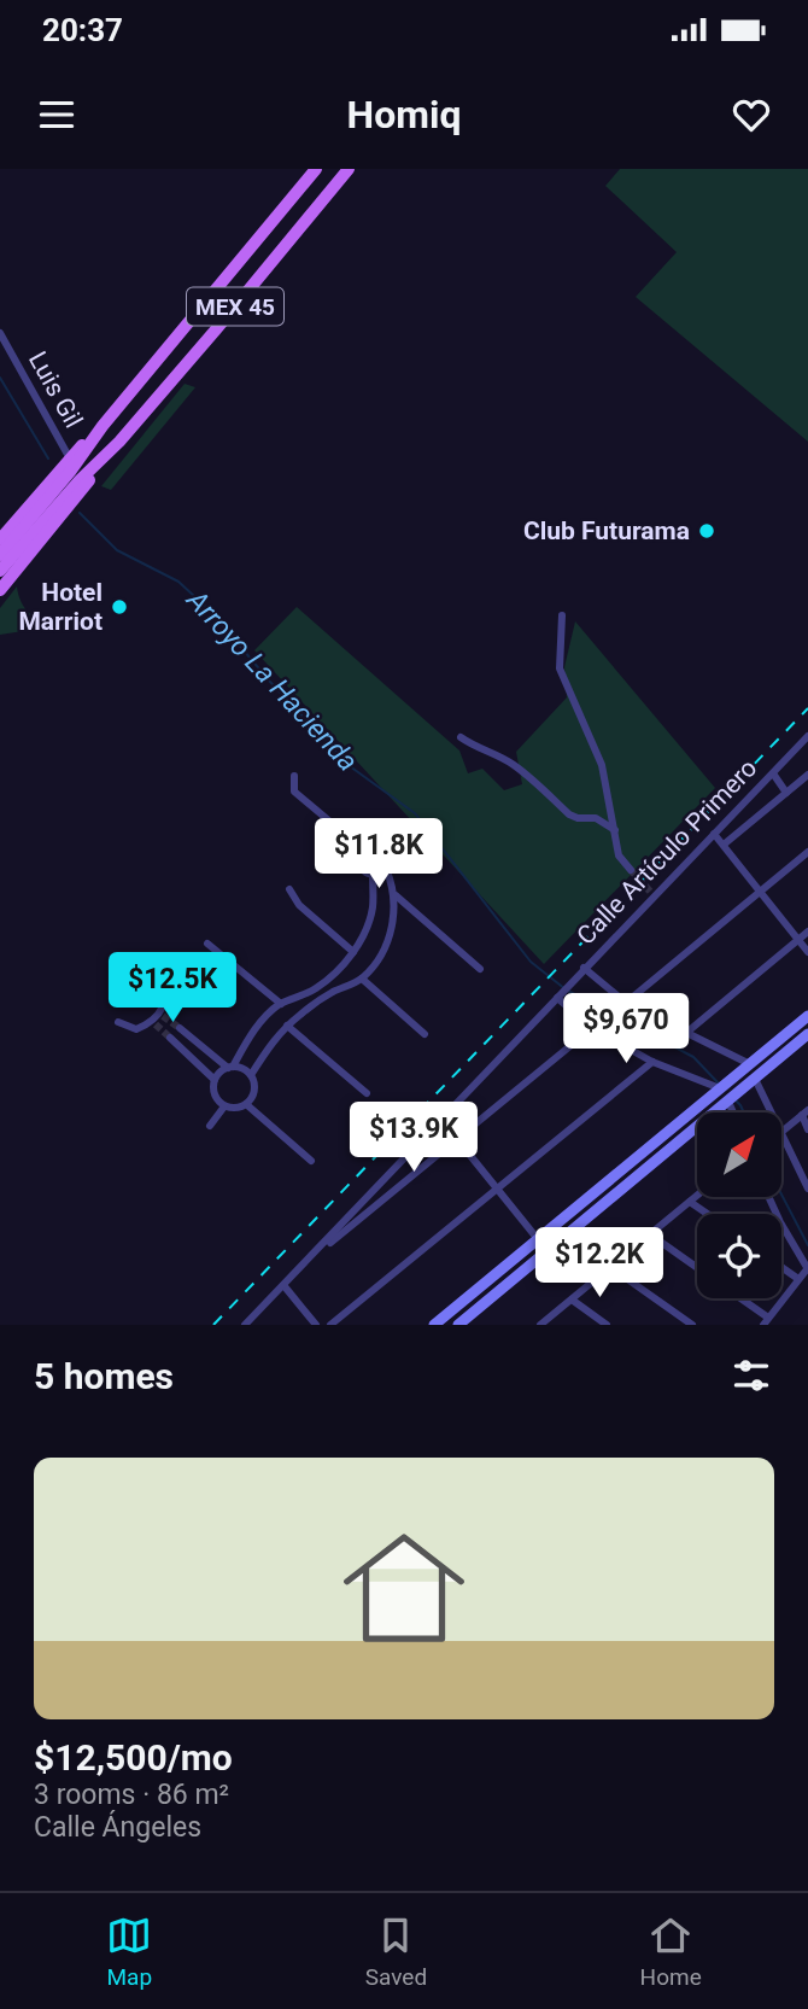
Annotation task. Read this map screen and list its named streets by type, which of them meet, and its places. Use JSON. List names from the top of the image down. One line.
{"streets":{"main road":["MEX 45"],"street":["Luis Gil","Calle Artículo Primero"]},"crossings":[["MEX 45","Luis Gil"]],"water":["Arroyo La Hacienda"],"places":["Club Futurama","Hotel Marriot"],"north":"top right","page":{"status":"20:37","header":"Homiq","price":["$11.8K","$12.5K","$9,670","$13.9K","$12.2K"],"heading":"5 homes","list":[{"name":"$12,500/mo","note":"3 rooms · 86 m² · Calle Ángeles"}],"tabs":["Map","Saved","Home"]}}
